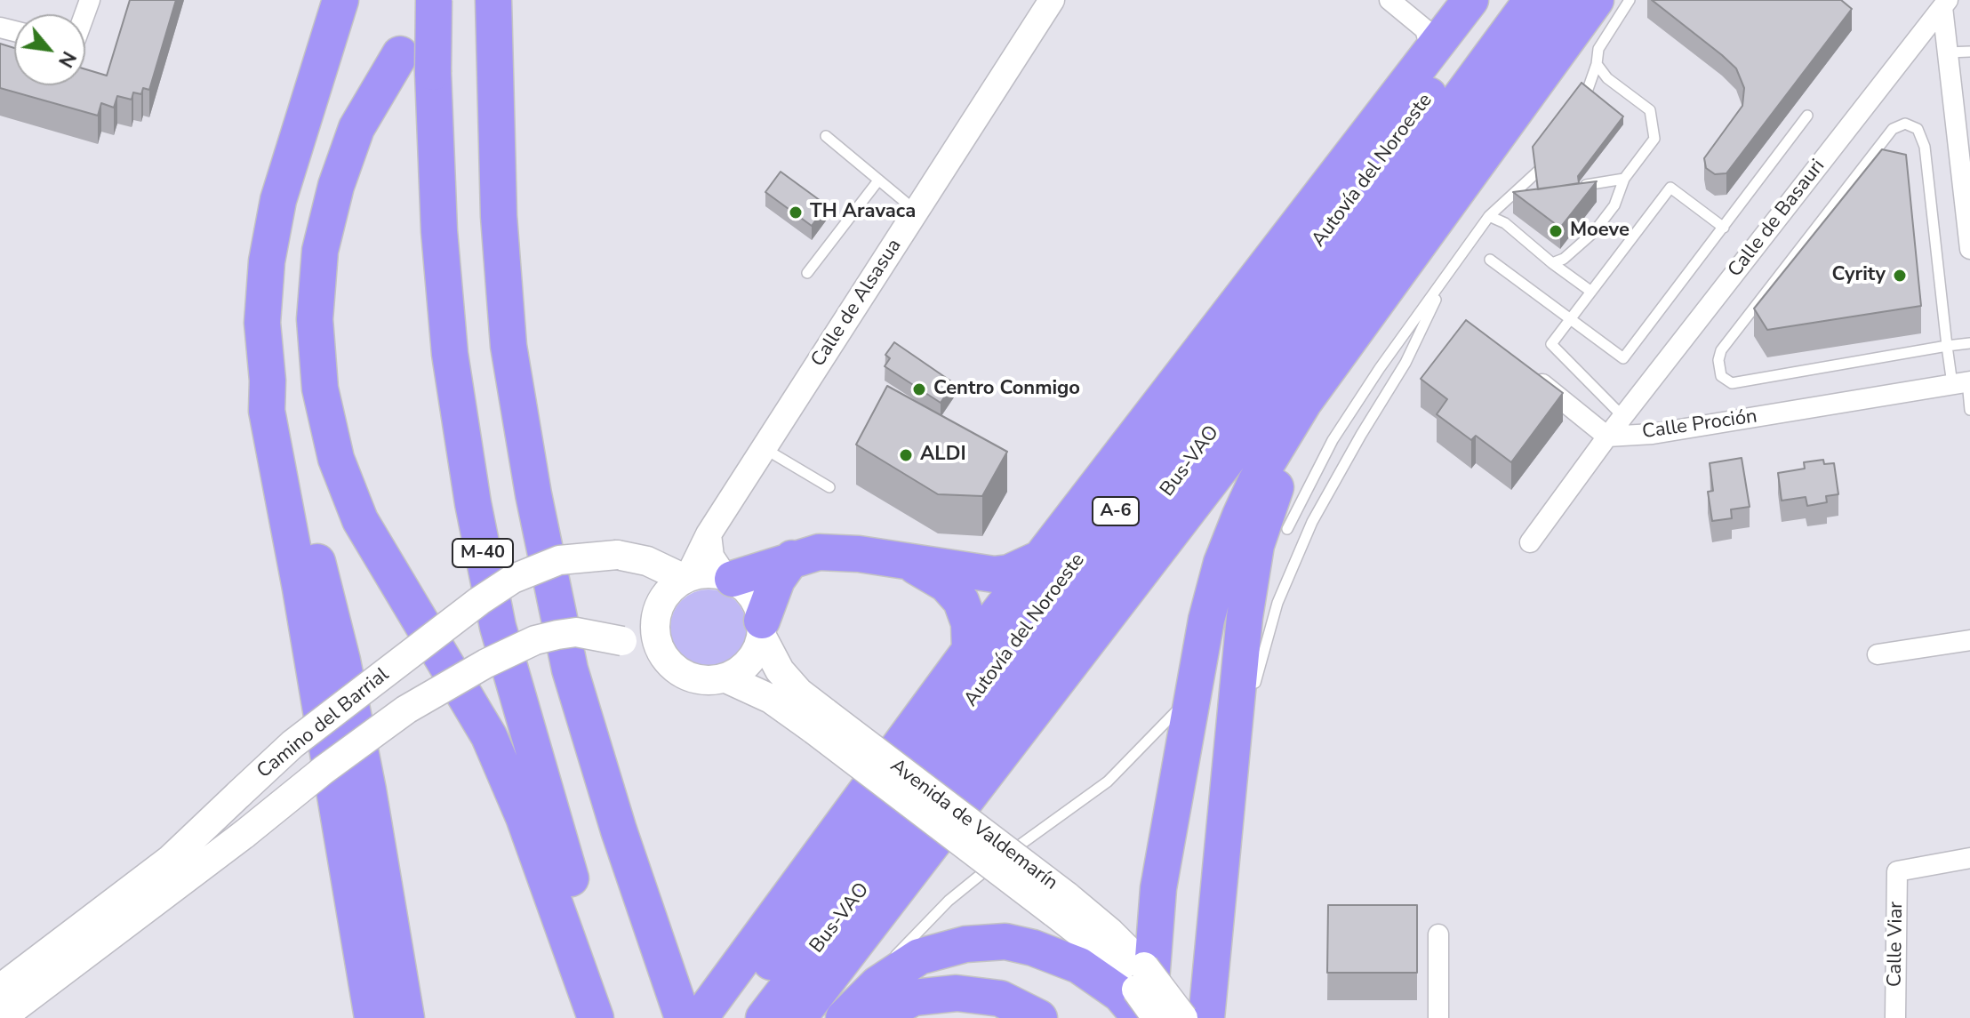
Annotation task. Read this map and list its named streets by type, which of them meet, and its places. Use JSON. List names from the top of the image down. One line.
{"streets":{"highway":["Autovía del Noroeste","Bus-VAO","A-6","M-40"],"main road":["Camino del Barrial","Avenida de Valdemarín"],"street":["Calle de Basauri","Calle de Alsasua","Calle Proción","Calle Viar"]},"crossings":[["Autovía del Noroeste","M-40"],["Calle de Basauri","Calle Proción"],["Calle de Alsasua","Camino del Barrial"],["Calle de Alsasua","Avenida de Valdemarín"],["Camino del Barrial","Avenida de Valdemarín"]],"places":["TH Aravaca","Moeve","Cyrity","Centro Conmigo","ALDI"],"north":"bottom right"}
